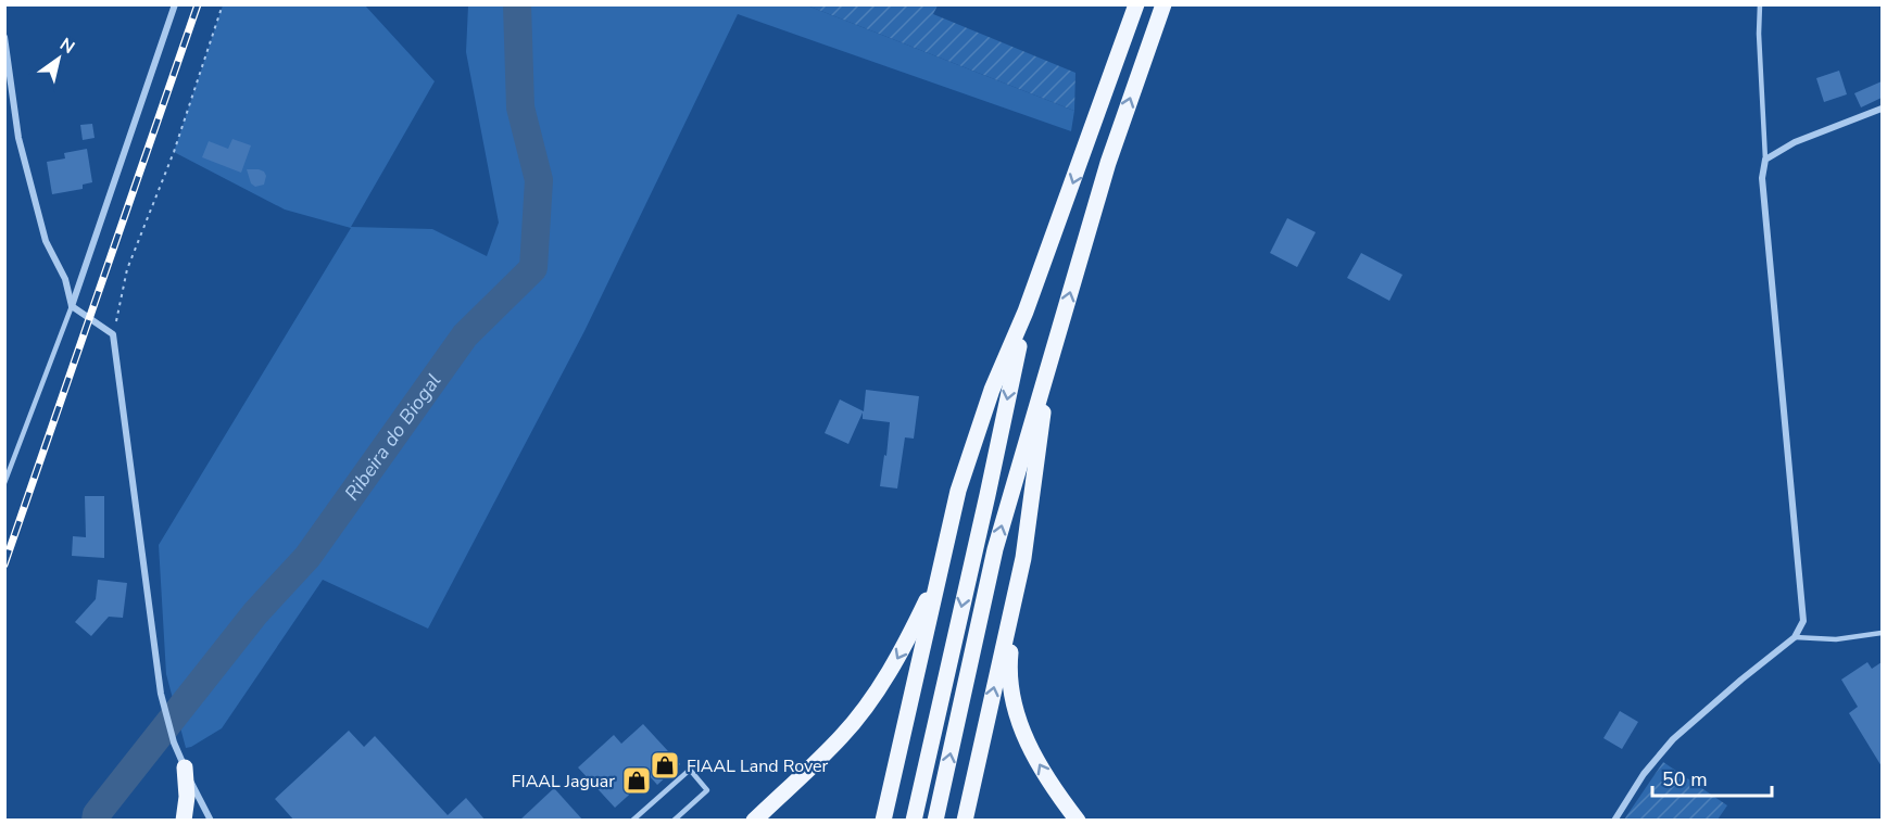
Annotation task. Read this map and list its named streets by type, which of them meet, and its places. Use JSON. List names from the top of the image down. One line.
{"water":["Ribeira do Biogal"],"places":{"shop":["FIAAL Land Rover","FIAAL Jaguar"]},"scale_bar":"50 m","north":"top right"}
